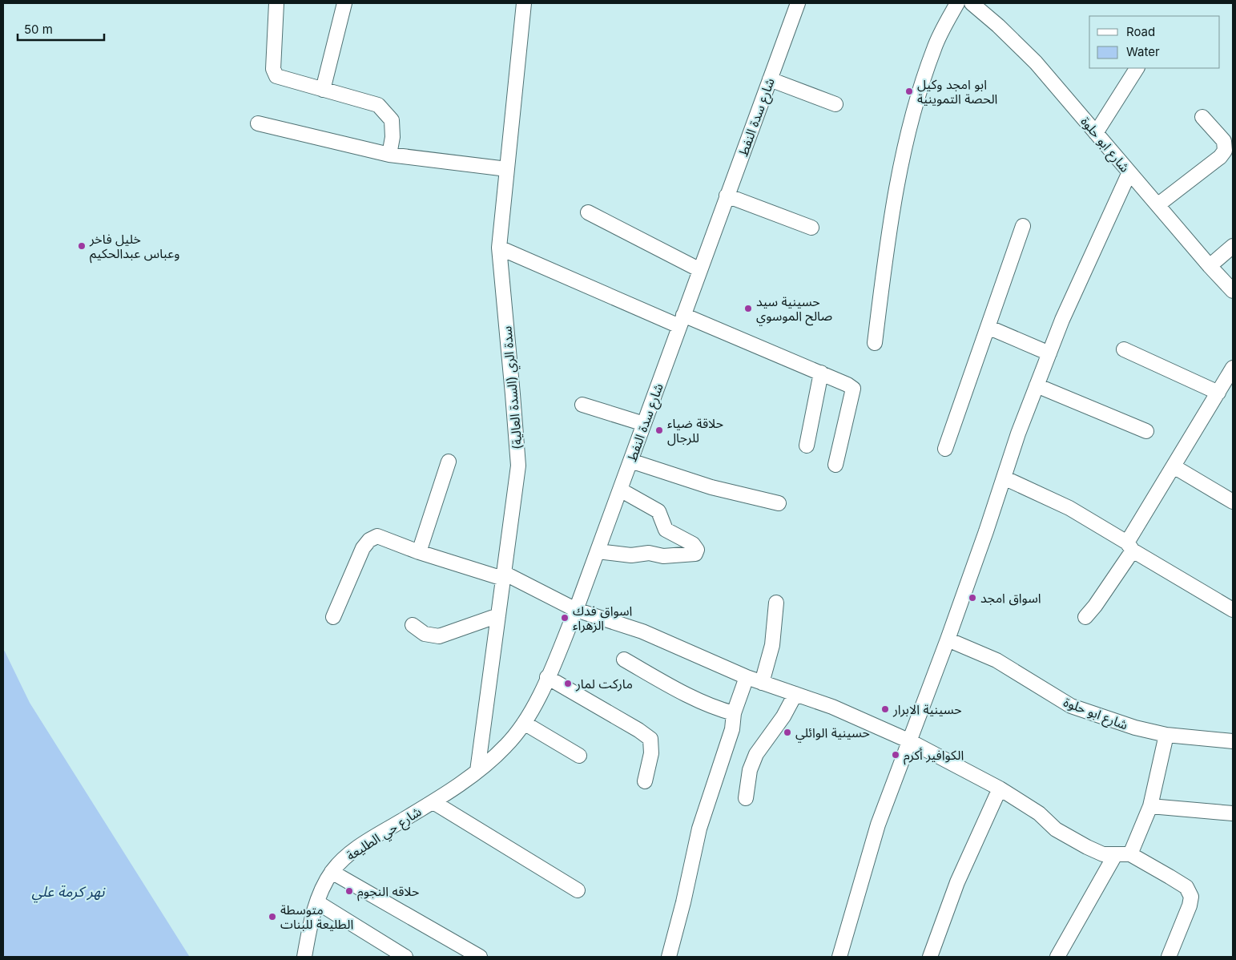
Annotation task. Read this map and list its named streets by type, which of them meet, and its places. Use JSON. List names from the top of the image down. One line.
{"streets":{"street":["شارع سدة النفط","شارع ابو حلوة","سدة الري (السدة العالية)","شارع حي الطليعة"]},"crossings":[["شارع سدة النفط","سدة الري (السدة العالية)"],["شارع سدة النفط","شارع حي الطليعة"]],"water":["نهر كرمة علي"],"places":["ابو امجد وكيل الحصة التموينية","خليل فاخر وعباس عبدالحكيم","حسينية سيد صالح الموسوي","حلاقة ضياء للرجال","اسواق امجد","اسواق فدك الزهراء","ماركت لمار","حسينية الابرار","حسينية الوائلي","الكوافير أكرم","حلاقه النجوم","متوسطة الطليعة للبنات"],"legend":["Road","Water"],"scale_bar":"50 m"}
